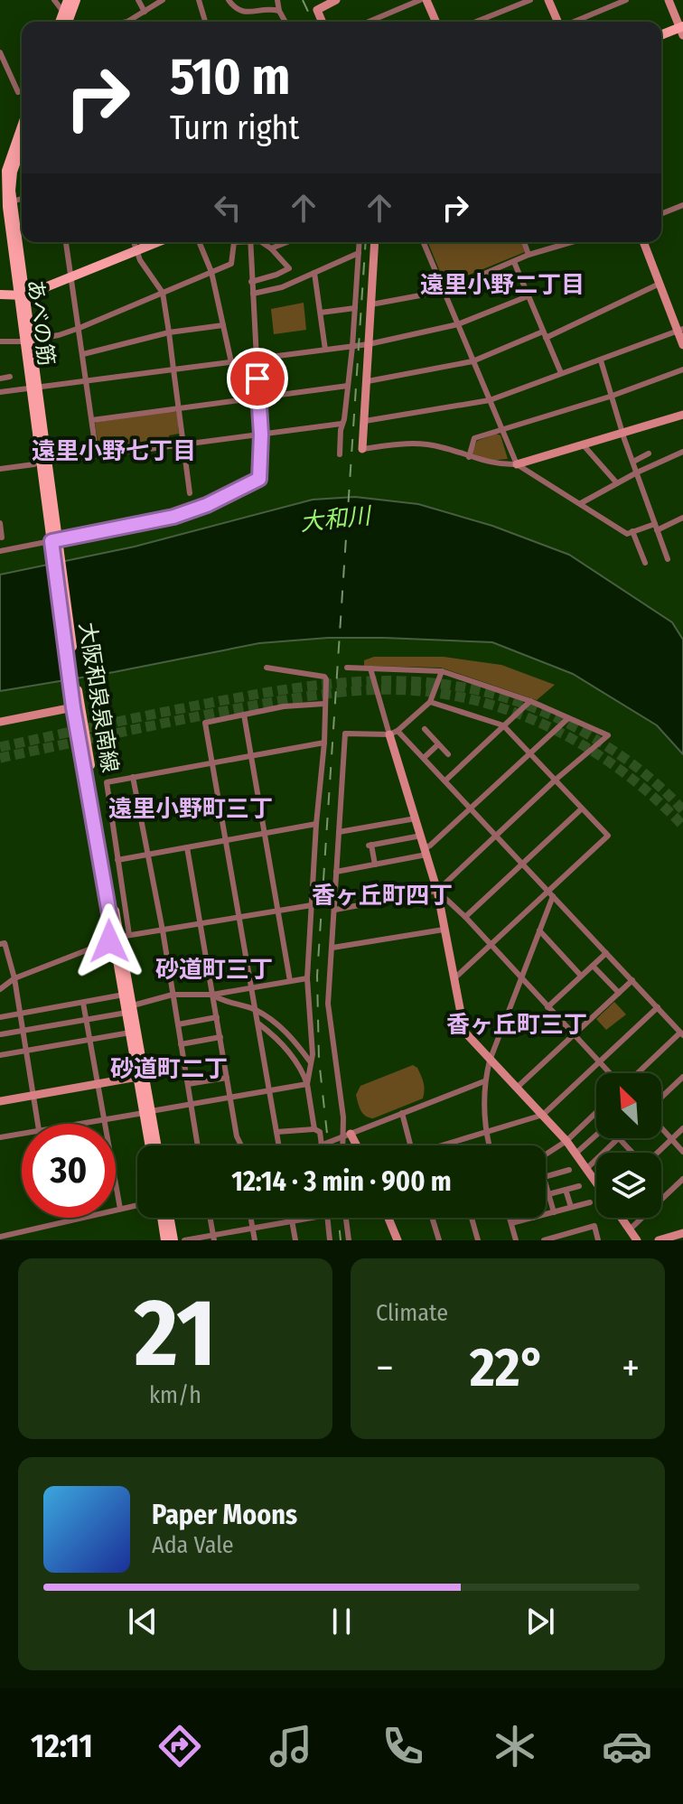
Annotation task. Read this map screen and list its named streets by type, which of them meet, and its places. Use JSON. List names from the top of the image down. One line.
{"streets":{"main road":["あべの筋","大阪和泉泉南線"]},"crossings":[["あべの筋","大阪和泉泉南線"]],"districts":["遠里小野二丁目","遠里小野七丁目","遠里小野町三丁","香ヶ丘町四丁","砂道町三丁","香ヶ丘町三丁","砂道町二丁"],"water":["大和川"],"north":"top left","page":{"turn":["510 m","Turn right"],"limit":"30","trip":"12:14 · 3 min · 900 m","tile":[["21","km/h"],"Climate"],"heat":["−","22°","+"],"song":["Paper Moons","Ada Vale"],"tabs":"12:11"}}
